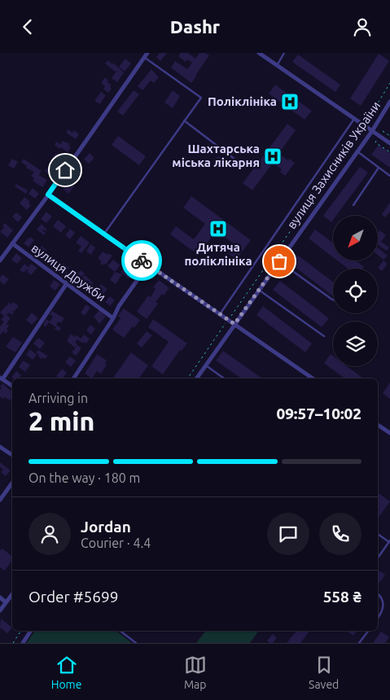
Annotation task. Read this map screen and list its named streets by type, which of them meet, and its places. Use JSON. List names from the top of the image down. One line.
{"streets":{"street":["вулиця Захисників України","вулиця Дружби"]},"places":{"hospital":["Поліклініка","Шахтарська міська лікарня","Дитяча поліклініка"]},"north":"bottom left","page":{"header":"Dashr","heading":["2 min","Arriving in","09:57–10:02"],"panel":["Jordan","Courier · 4.4","Order #5699","558 ₴"],"bar":"On the way · 180 m","tabs":["Home","Map","Saved"]}}
